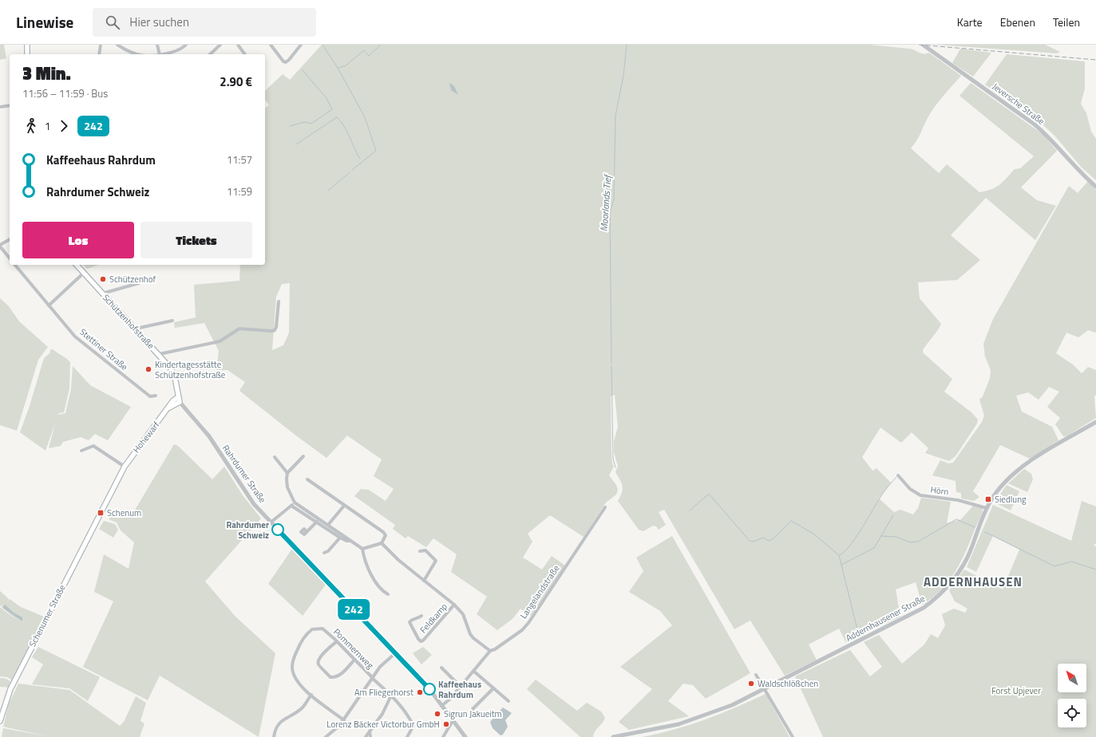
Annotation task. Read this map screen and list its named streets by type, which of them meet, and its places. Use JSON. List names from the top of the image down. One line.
{"streets":{"main road":["Schützenhofstraße","Hohewarf","Schenumer Straße"],"street":["Jeversche Straße","Stettiner Straße","Rahrdumer Straße","Hörn","Langelandstraße","Feldkamp","Addernhausener Straße","Pommernweg"]},"crossings":[["Schützenhofstraße","Hohewarf"],["Schützenhofstraße","Rahrdumer Straße"],["Hohewarf","Rahrdumer Straße"],["Hohewarf","Schenumer Straße"],["Rahrdumer Straße","Langelandstraße"],["Hörn","Addernhausener Straße"]],"districts":["ADDERNHAUSEN"],"water":["Moorlands Tief"],"parks":["Forst Upjever"],"places":{"other":["Schützenhof","Kindertagesstätte Schützenhofstraße","Rahrdumer Schweiz","Waldschlößchen","Kaffeehaus Rahrdum","Am Fliegerhorst","Sigrun Jakueitm","Lorenz Bäcker Victorbur GmbH"],"transit":["Siedlung","Schenum"]},"lines":["bus line 242"],"north":"top left","page":{"header":"Linewise","search":"Hier suchen","nav":["Karte","Ebenen","Teilen"],"on_map":"242","heading":["3 Min.","11:56 – 11:59 · Bus","2.90 €"],"legs":["1","242"],"list":[{"name":"Kaffeehaus Rahrdum","value":"11:57"},{"name":"Rahrdumer Schweiz","value":"11:59"}],"buttons":["Los","Tickets"]}}
